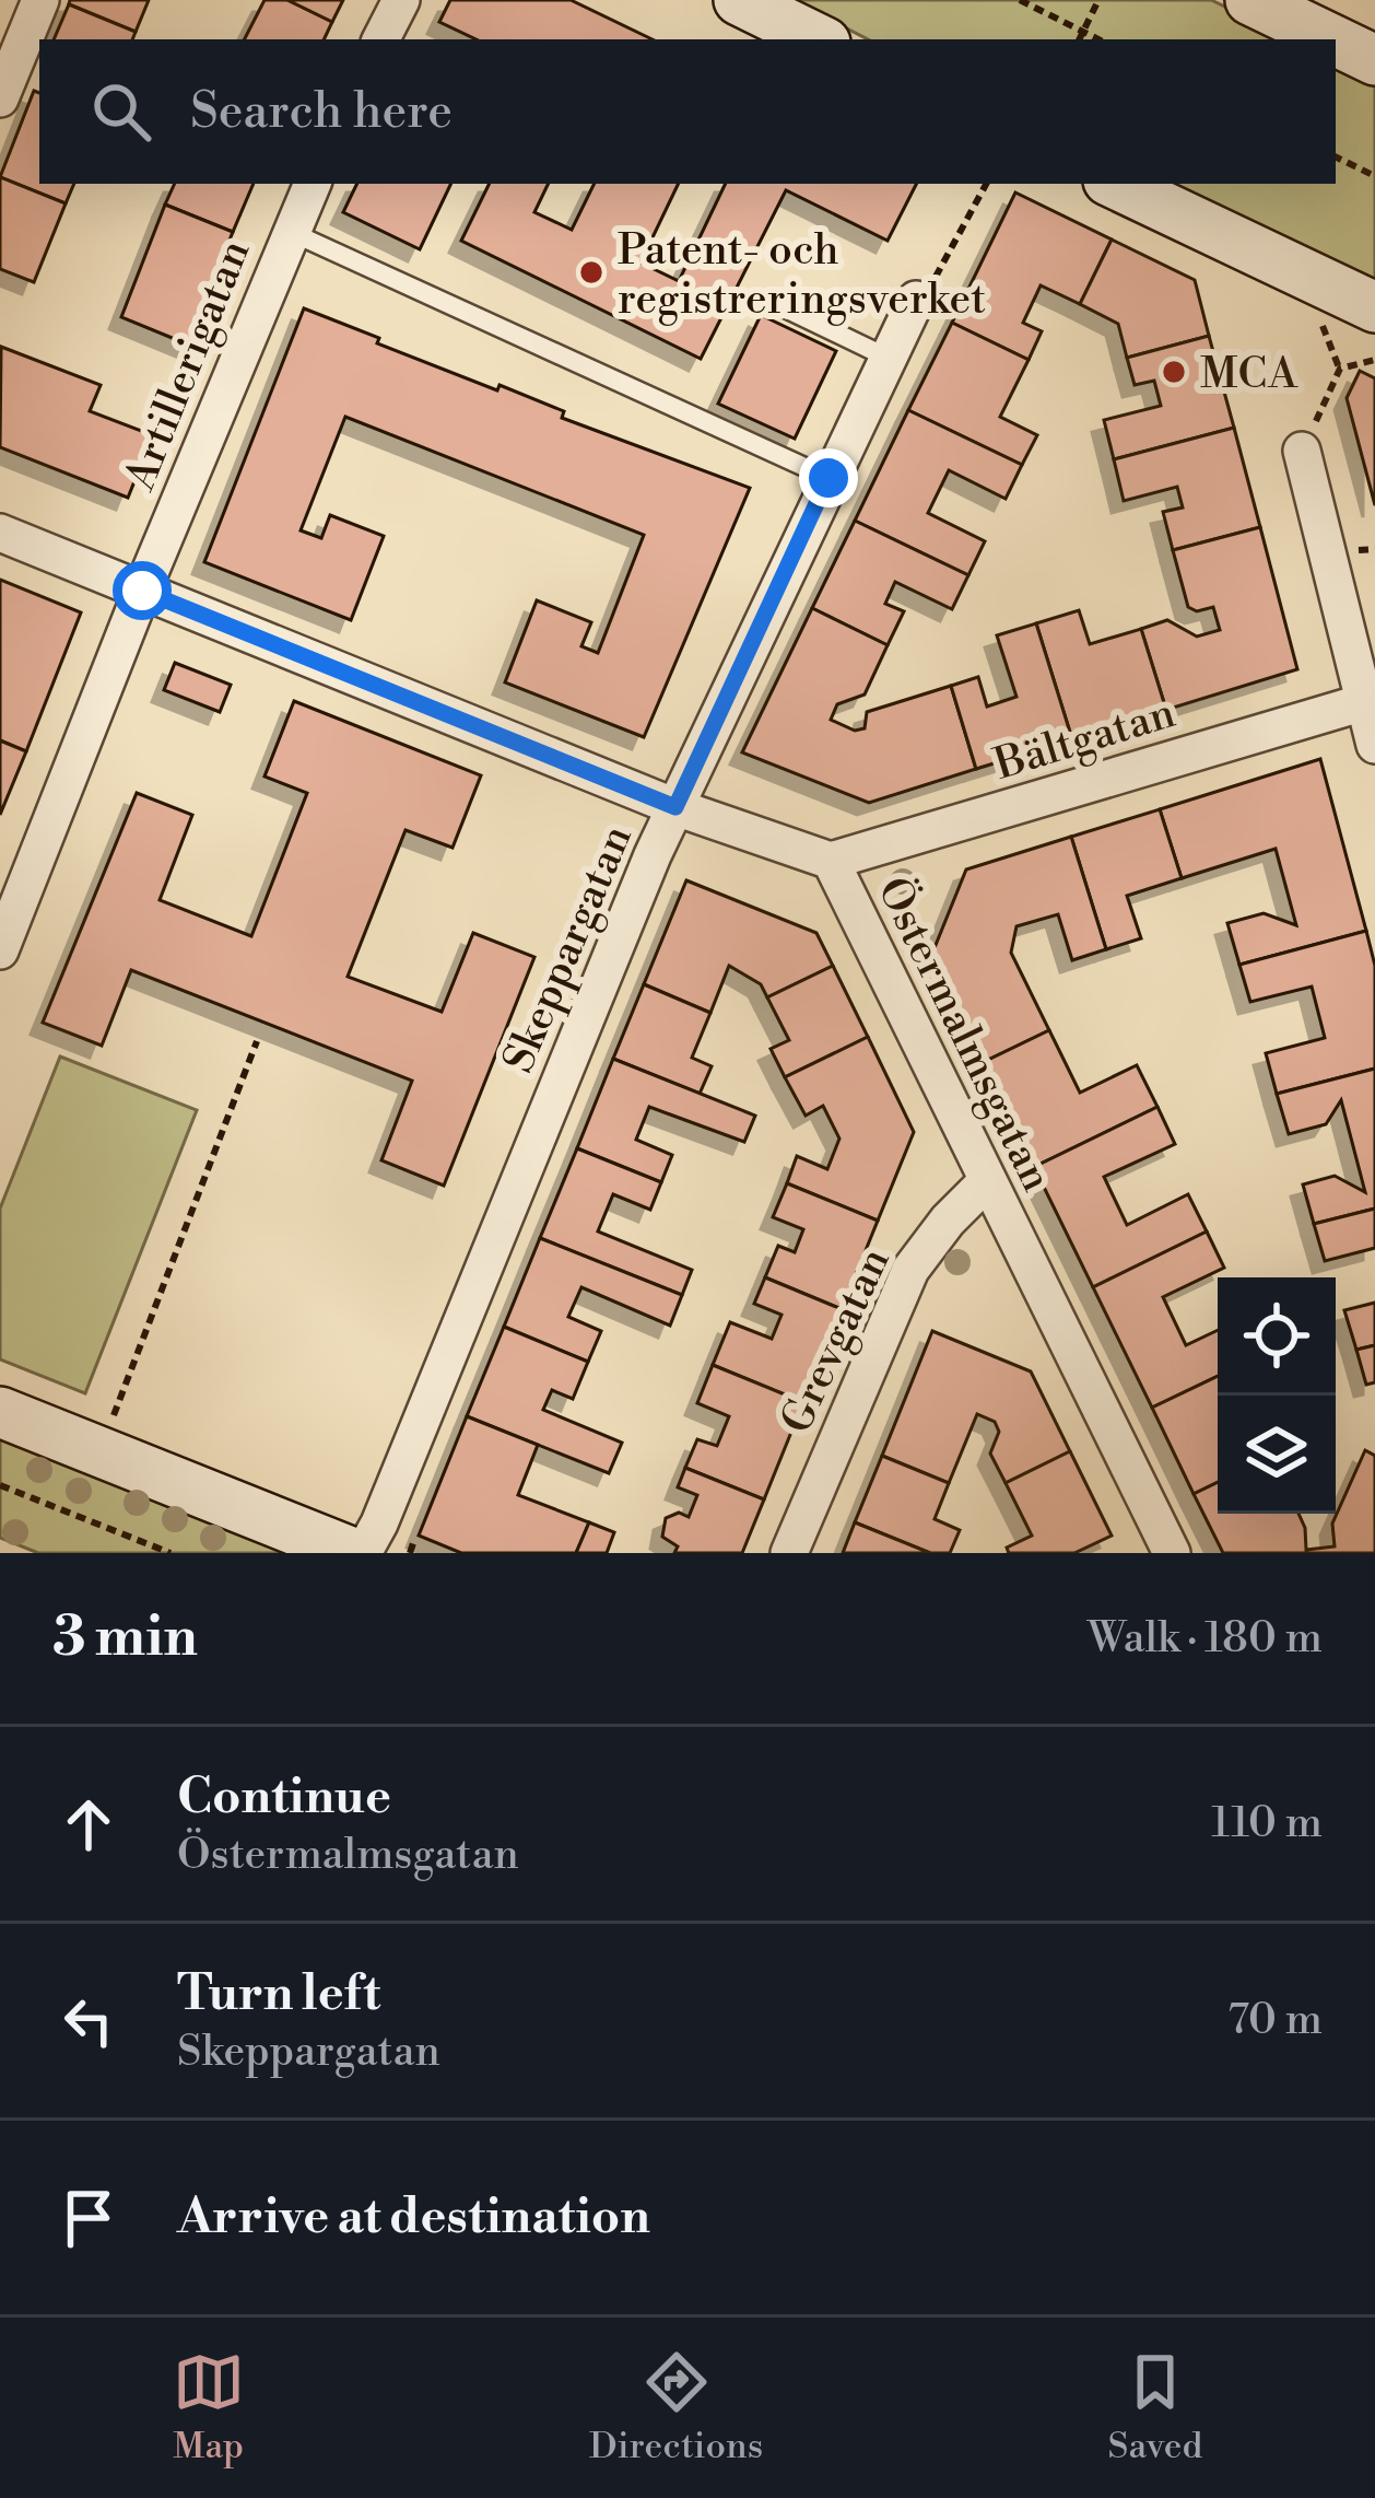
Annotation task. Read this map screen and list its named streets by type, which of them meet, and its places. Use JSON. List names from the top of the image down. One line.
{"streets":{"street":["Artillerigatan","Bältgatan","Skeppargatan","Östermalmsgatan","Grevgatan"]},"crossings":[["Artillerigatan","Östermalmsgatan"],["Bältgatan","Östermalmsgatan"],["Skeppargatan","Östermalmsgatan"],["Östermalmsgatan","Grevgatan"]],"places":["Patent- och registreringsverket","MCA"],"page":{"search":"Search here","heading":["3 min","Walk · 180 m"],"list":[["Continue","Östermalmsgatan","110 m"],["Turn left","Skeppargatan","70 m"],"Arrive at destination"],"nav":["Map","Directions","Saved"]}}
